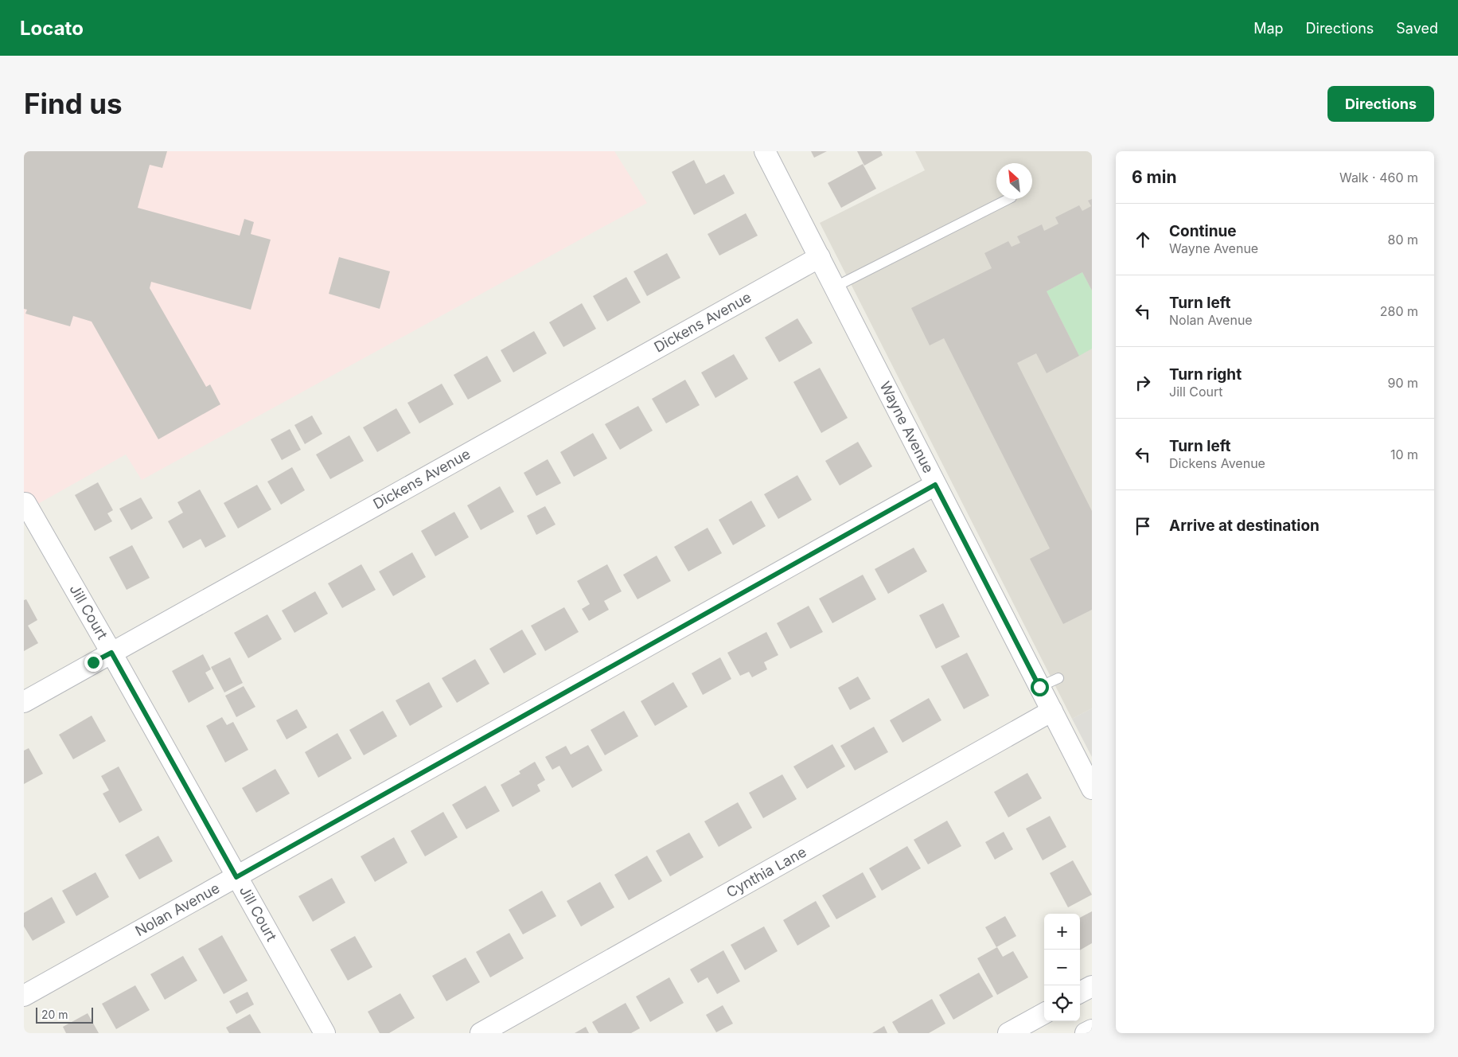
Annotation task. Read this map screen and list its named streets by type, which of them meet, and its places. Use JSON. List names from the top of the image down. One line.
{"streets":{"street":["Dickens Avenue","Wayne Avenue","Jill Court","Cynthia Lane","Nolan Avenue"]},"crossings":[["Dickens Avenue","Wayne Avenue"],["Dickens Avenue","Jill Court"],["Wayne Avenue","Cynthia Lane"],["Wayne Avenue","Nolan Avenue"],["Jill Court","Nolan Avenue"]],"scale_bar":"20 m","north":"top left","page":{"header":"Locato","nav":["Map","Directions","Saved"],"buttons":"Directions","title":"Find us","heading":["6 min","Walk · 460 m"],"list":[["Continue","Wayne Avenue","80 m"],["Turn left","Nolan Avenue","280 m"],["Turn right","Jill Court","90 m"],["Turn left","Dickens Avenue","10 m"],"Arrive at destination"],"map_buttons":["+","−"],"scale":"20 m"}}
